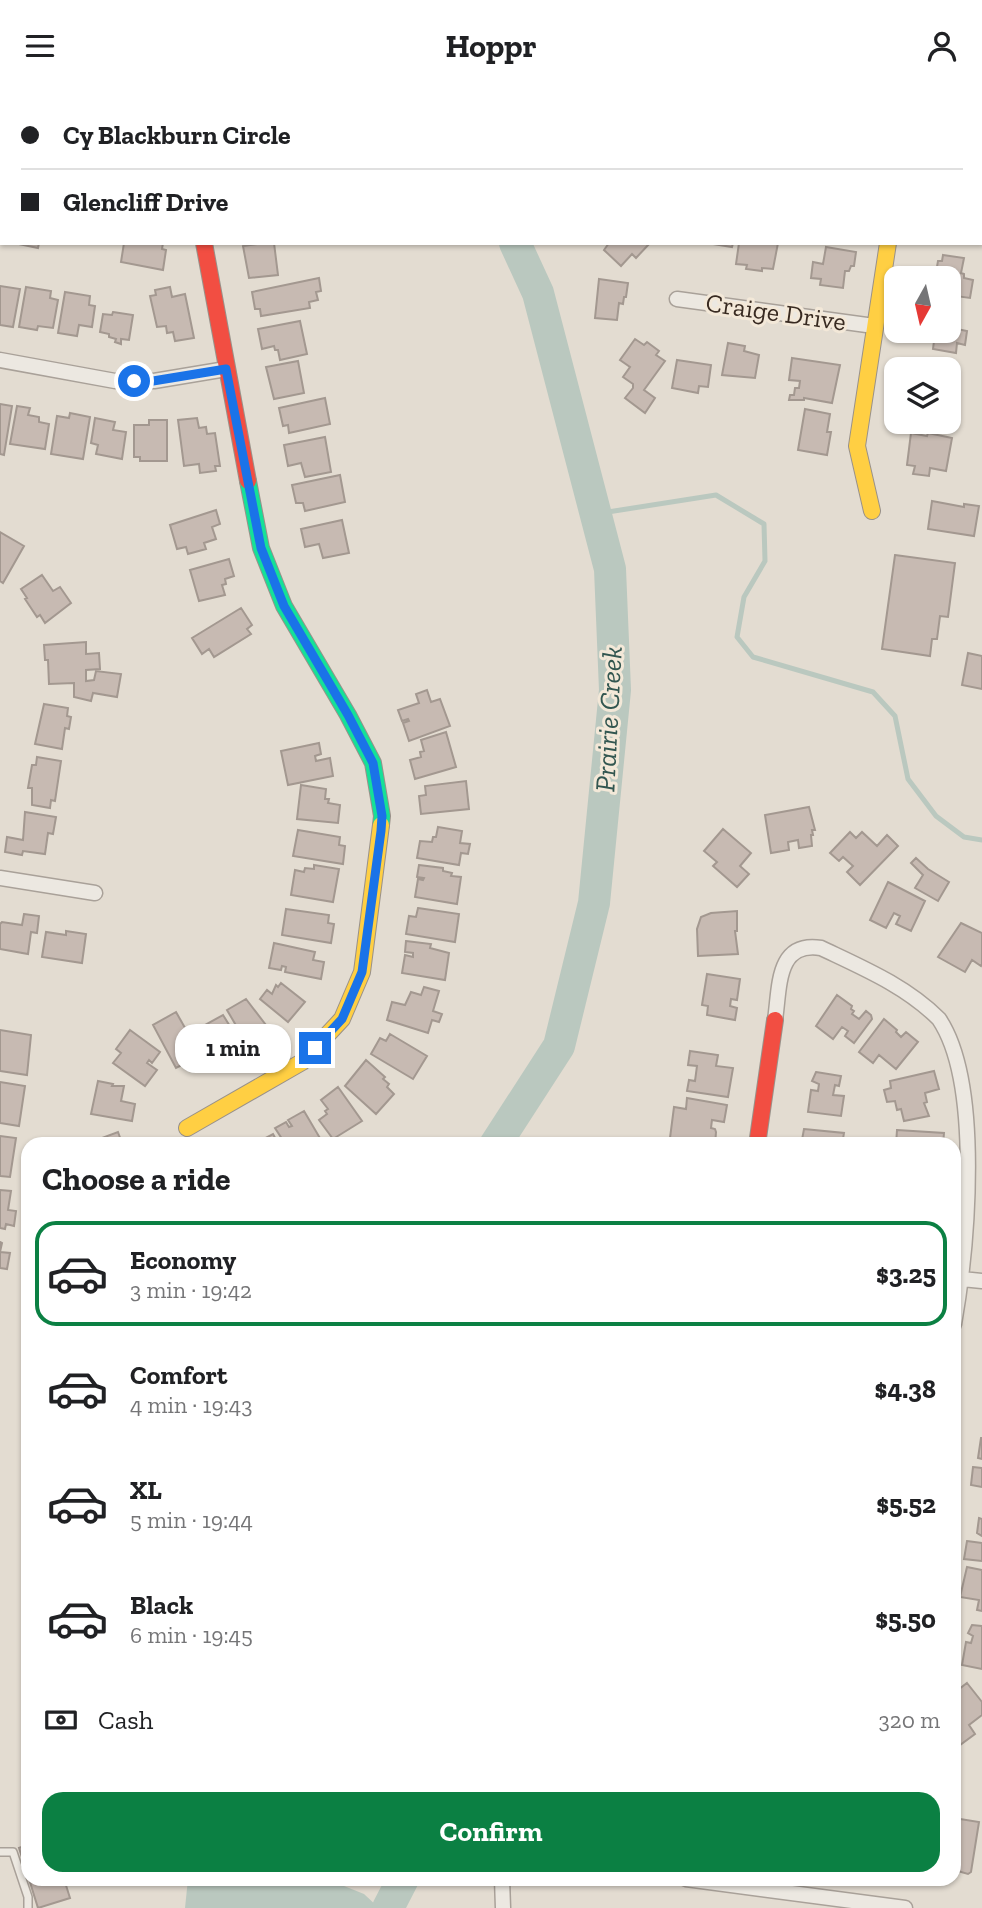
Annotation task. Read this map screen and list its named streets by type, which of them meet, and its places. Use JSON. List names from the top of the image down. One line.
{"streets":{"street":["Craige Drive"]},"water":["Prairie Creek"],"north":"bottom","page":{"header":"Hoppr","banner":["Cy Blackburn Circle","Glencliff Drive"],"bubble":"1 min","heading":"Choose a ride","list":[{"name":"Economy","note":"3 min · 19:42","value":"$3.25"},{"name":"Comfort","note":"4 min · 19:43","value":"$4.38"},{"name":"XL","note":"5 min · 19:44","value":"$5.52"},{"name":"Black","note":"6 min · 19:45","value":"$5.50"}],"pay":["Cash","320 m"],"buttons":"Confirm"}}
